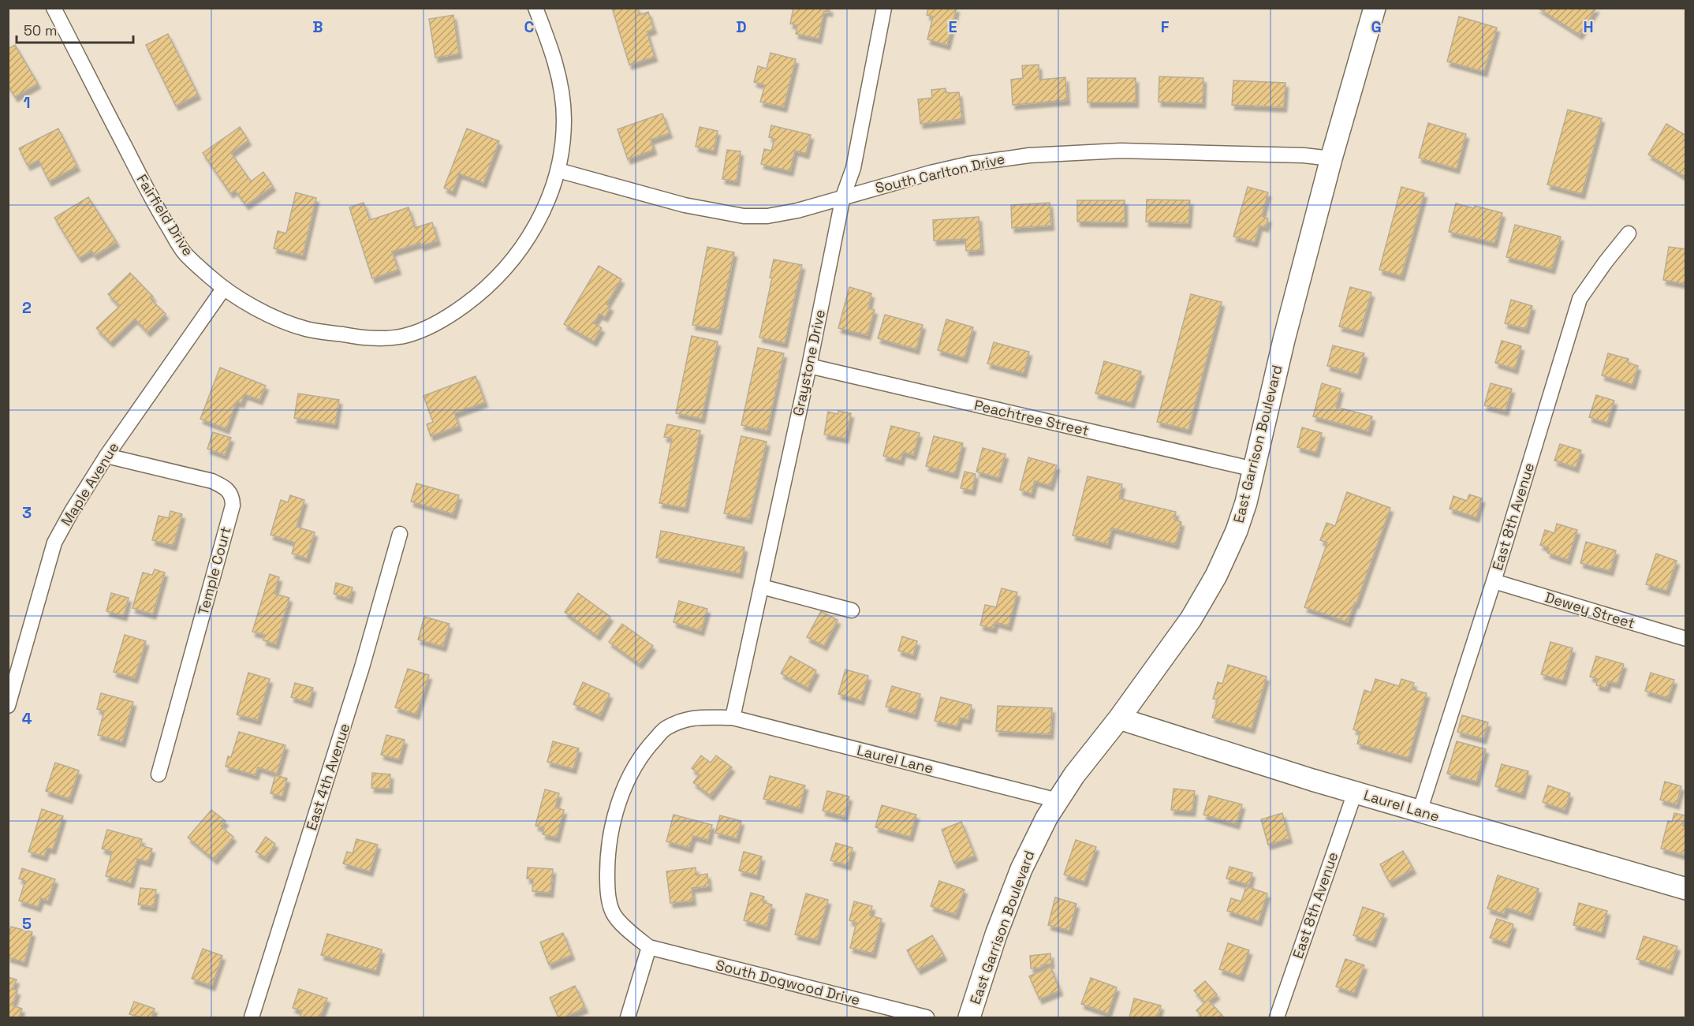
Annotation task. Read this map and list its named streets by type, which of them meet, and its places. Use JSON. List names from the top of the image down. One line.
{"streets":{"main road":["East Garrison Boulevard","Laurel Lane"],"street":["South Carlton Drive","Fairfield Drive","Graystone Drive","Peachtree Street","Maple Avenue","East 8th Avenue","Temple Court","Dewey Street","East 4th Avenue","South Dogwood Drive"]},"crossings":[["South Carlton Drive","Fairfield Drive"],["South Carlton Drive","Graystone Drive"],["South Carlton Drive","East Garrison Boulevard"],["Fairfield Drive","Maple Avenue"],["Graystone Drive","Peachtree Street"],["Graystone Drive","Laurel Lane"],["Peachtree Street","East Garrison Boulevard"],["East Garrison Boulevard","Laurel Lane"],["Maple Avenue","Temple Court"],["East 8th Avenue","Dewey Street"],["East 8th Avenue","Laurel Lane"],["Laurel Lane","South Dogwood Drive"]],"scale_bar":"50 m","grid":{"columns":["B","C","D","E","F","G","H"],"rows":["1","2","3","4","5"]}}
